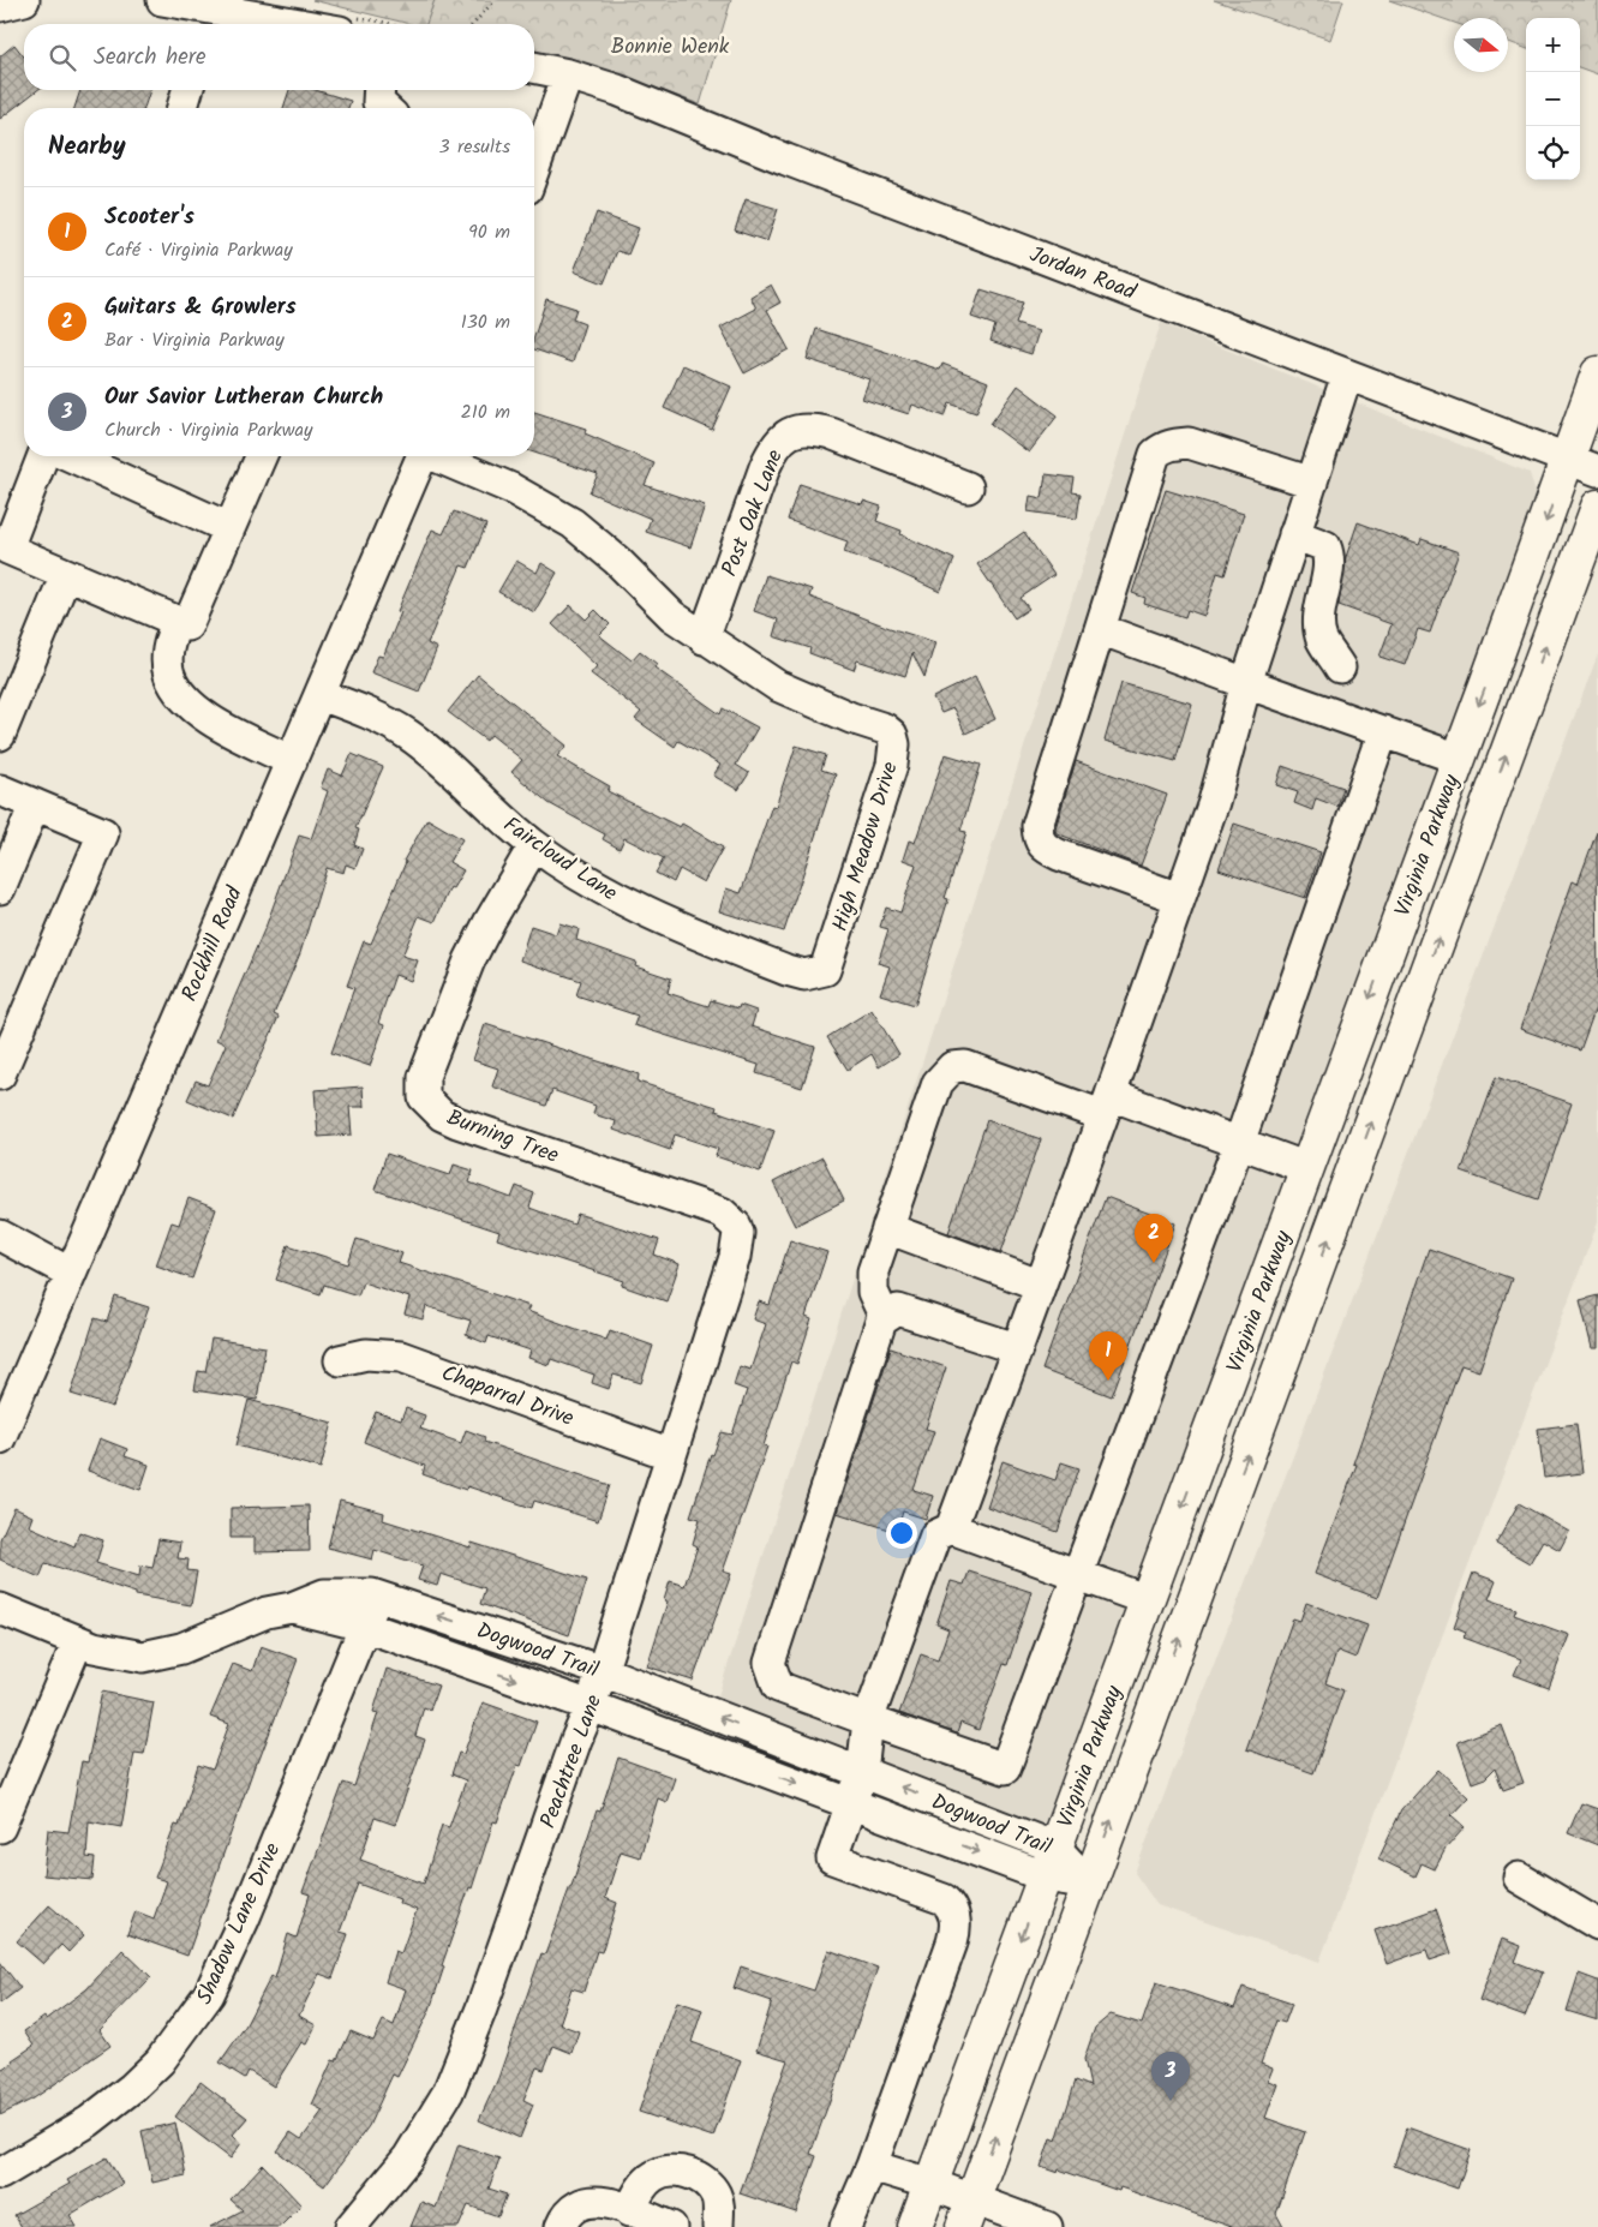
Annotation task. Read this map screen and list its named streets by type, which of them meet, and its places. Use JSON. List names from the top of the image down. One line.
{"streets":{"main road":["Virginia Parkway"],"street":["Jordan Road","Post Oak Lane","High Meadow Drive","Faircloud Lane","Rockhill Road","Burning Tree","Chaparral Drive","Dogwood Trail","Peachtree Lane","Shadow Lane Drive"]},"crossings":[["Jordan Road","Virginia Parkway"],["Post Oak Lane","High Meadow Drive"],["Virginia Parkway","Dogwood Trail"],["High Meadow Drive","Faircloud Lane"],["Faircloud Lane","Rockhill Road"],["Faircloud Lane","Burning Tree"],["Burning Tree","Peachtree Lane"],["Chaparral Drive","Peachtree Lane"],["Dogwood Trail","Peachtree Lane"],["Dogwood Trail","Shadow Lane Drive"]],"parks":["Bonnie Wenk"],"north":"right","page":{"map_buttons":["+","−"],"search":"Search here","heading":["Nearby","3 results"],"list":[{"mark":"1","name":"Scooter's","note":"Café · Virginia Parkway","value":"90 m"},{"mark":"2","name":"Guitars & Growlers","note":"Bar · Virginia Parkway","value":"130 m"},{"mark":"3","name":"Our Savior Lutheran Church","note":"Church · Virginia Parkway","value":"210 m"}],"pins":["2","1","3"]}}
